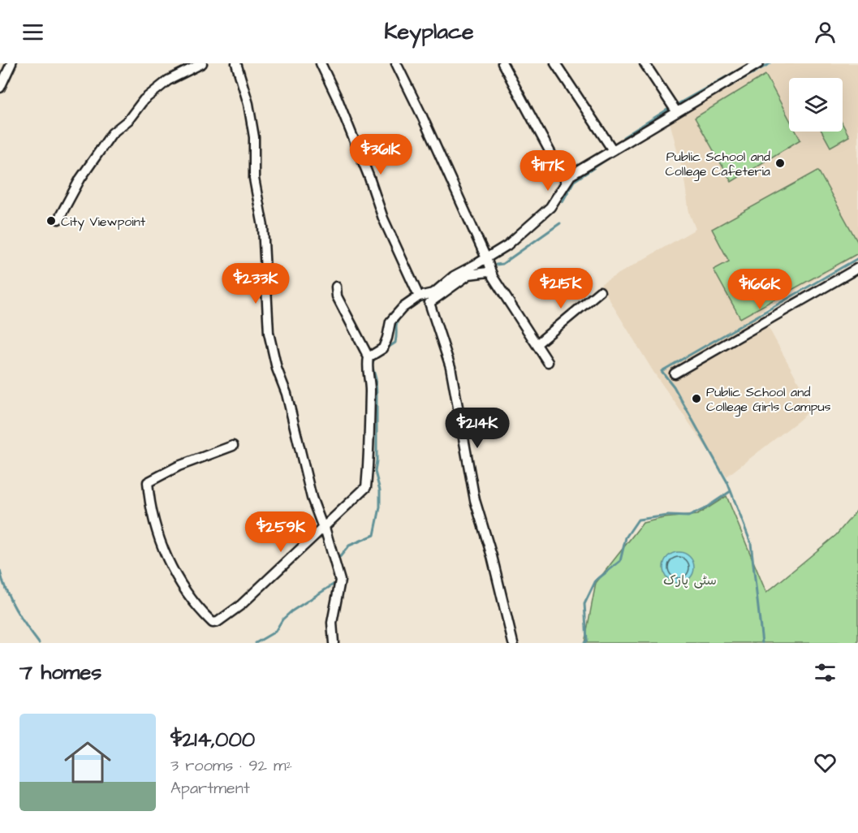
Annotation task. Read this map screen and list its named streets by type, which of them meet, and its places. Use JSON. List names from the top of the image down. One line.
{"parks":["سٹی پارک"],"places":["Public School and College Cafeteria","City Viewpoint","Public School and College Girls Campus"],"page":{"header":"Keyplace","price":["$361K","$117K","$233K","$215K","$166K","$214K","$259K"],"heading":"7 homes","list":[{"name":"$214,000","note":"3 rooms · 92 m² · Apartment"}]}}
